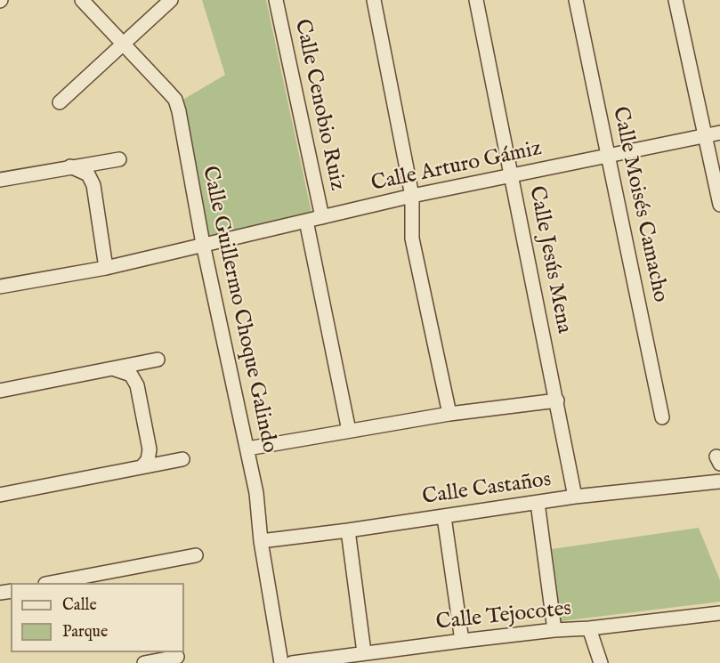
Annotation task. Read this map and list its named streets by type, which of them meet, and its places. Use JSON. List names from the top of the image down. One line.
{"streets":{"street":["Calle Cenobio Ruiz","Calle Arturo Gámiz","Calle Moisés Camacho","Calle Jesús Mena","Calle Guillermo Choque Galindo","Calle Castaños","Calle Tejocotes"]},"crossings":[["Calle Cenobio Ruiz","Calle Arturo Gámiz"],["Calle Arturo Gámiz","Calle Moisés Camacho"],["Calle Arturo Gámiz","Calle Jesús Mena"],["Calle Arturo Gámiz","Calle Guillermo Choque Galindo"],["Calle Jesús Mena","Calle Castaños"],["Calle Guillermo Choque Galindo","Calle Castaños"]],"legend":["Calle","Parque"]}
